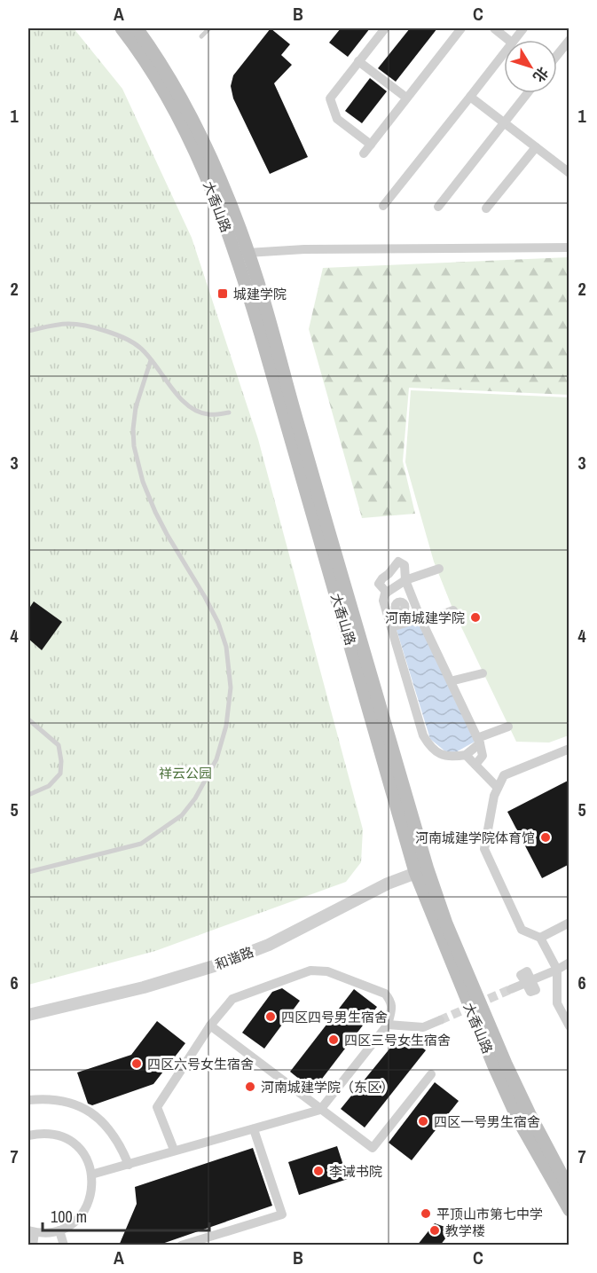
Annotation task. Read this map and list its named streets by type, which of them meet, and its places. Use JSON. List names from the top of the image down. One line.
{"streets":{"main road":["大香山路"],"street":["和谐路"]},"crossings":[["大香山路","和谐路"]],"parks":["祥云公园"],"places":{"transit":["城建学院"],"other":["河南城建学院","河南城建学院体育馆","四区四号男生宿舍","四区三号女生宿舍","四区六号女生宿舍","河南城建学院（东区）","四区一号男生宿舍","李诫书院","平顶山市第七中学","教学楼"]},"scale_bar":"100 m","north":"bottom right","grid":{"columns":["A","B","C"],"rows":["1","2","3","4","5","6","7"]}}
